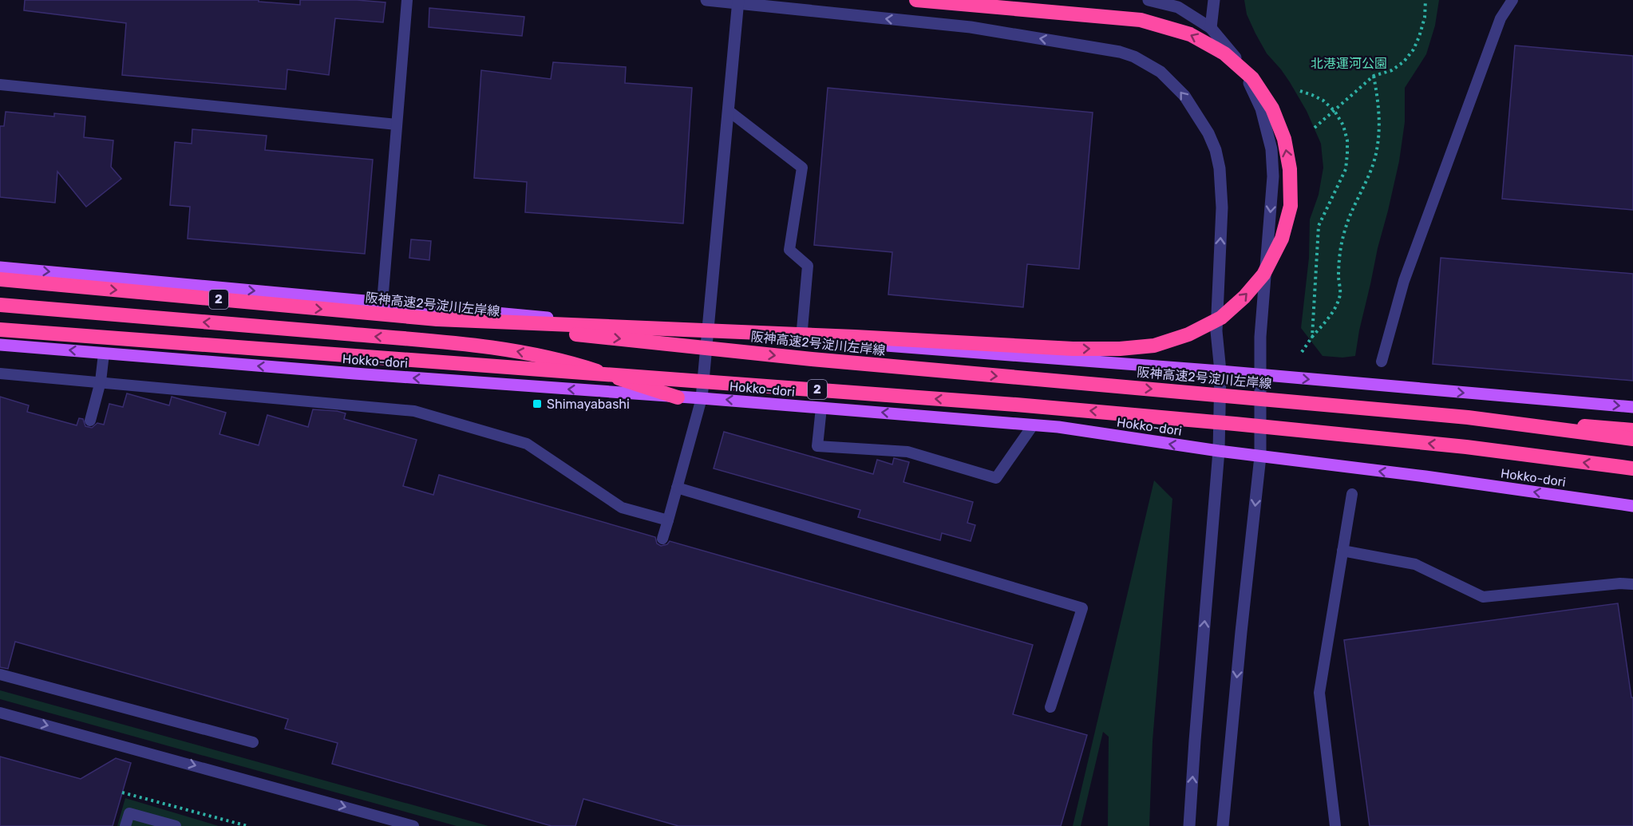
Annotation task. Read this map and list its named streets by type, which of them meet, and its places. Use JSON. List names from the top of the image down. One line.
{"streets":{"highway":["2","阪神高速2号淀川左岸線"],"main road":["Hokko-dori"]},"crossings":[["2","阪神高速2号淀川左岸線"]],"parks":["北港運河公園"],"places":{"transit":["Shimayabashi"]}}
